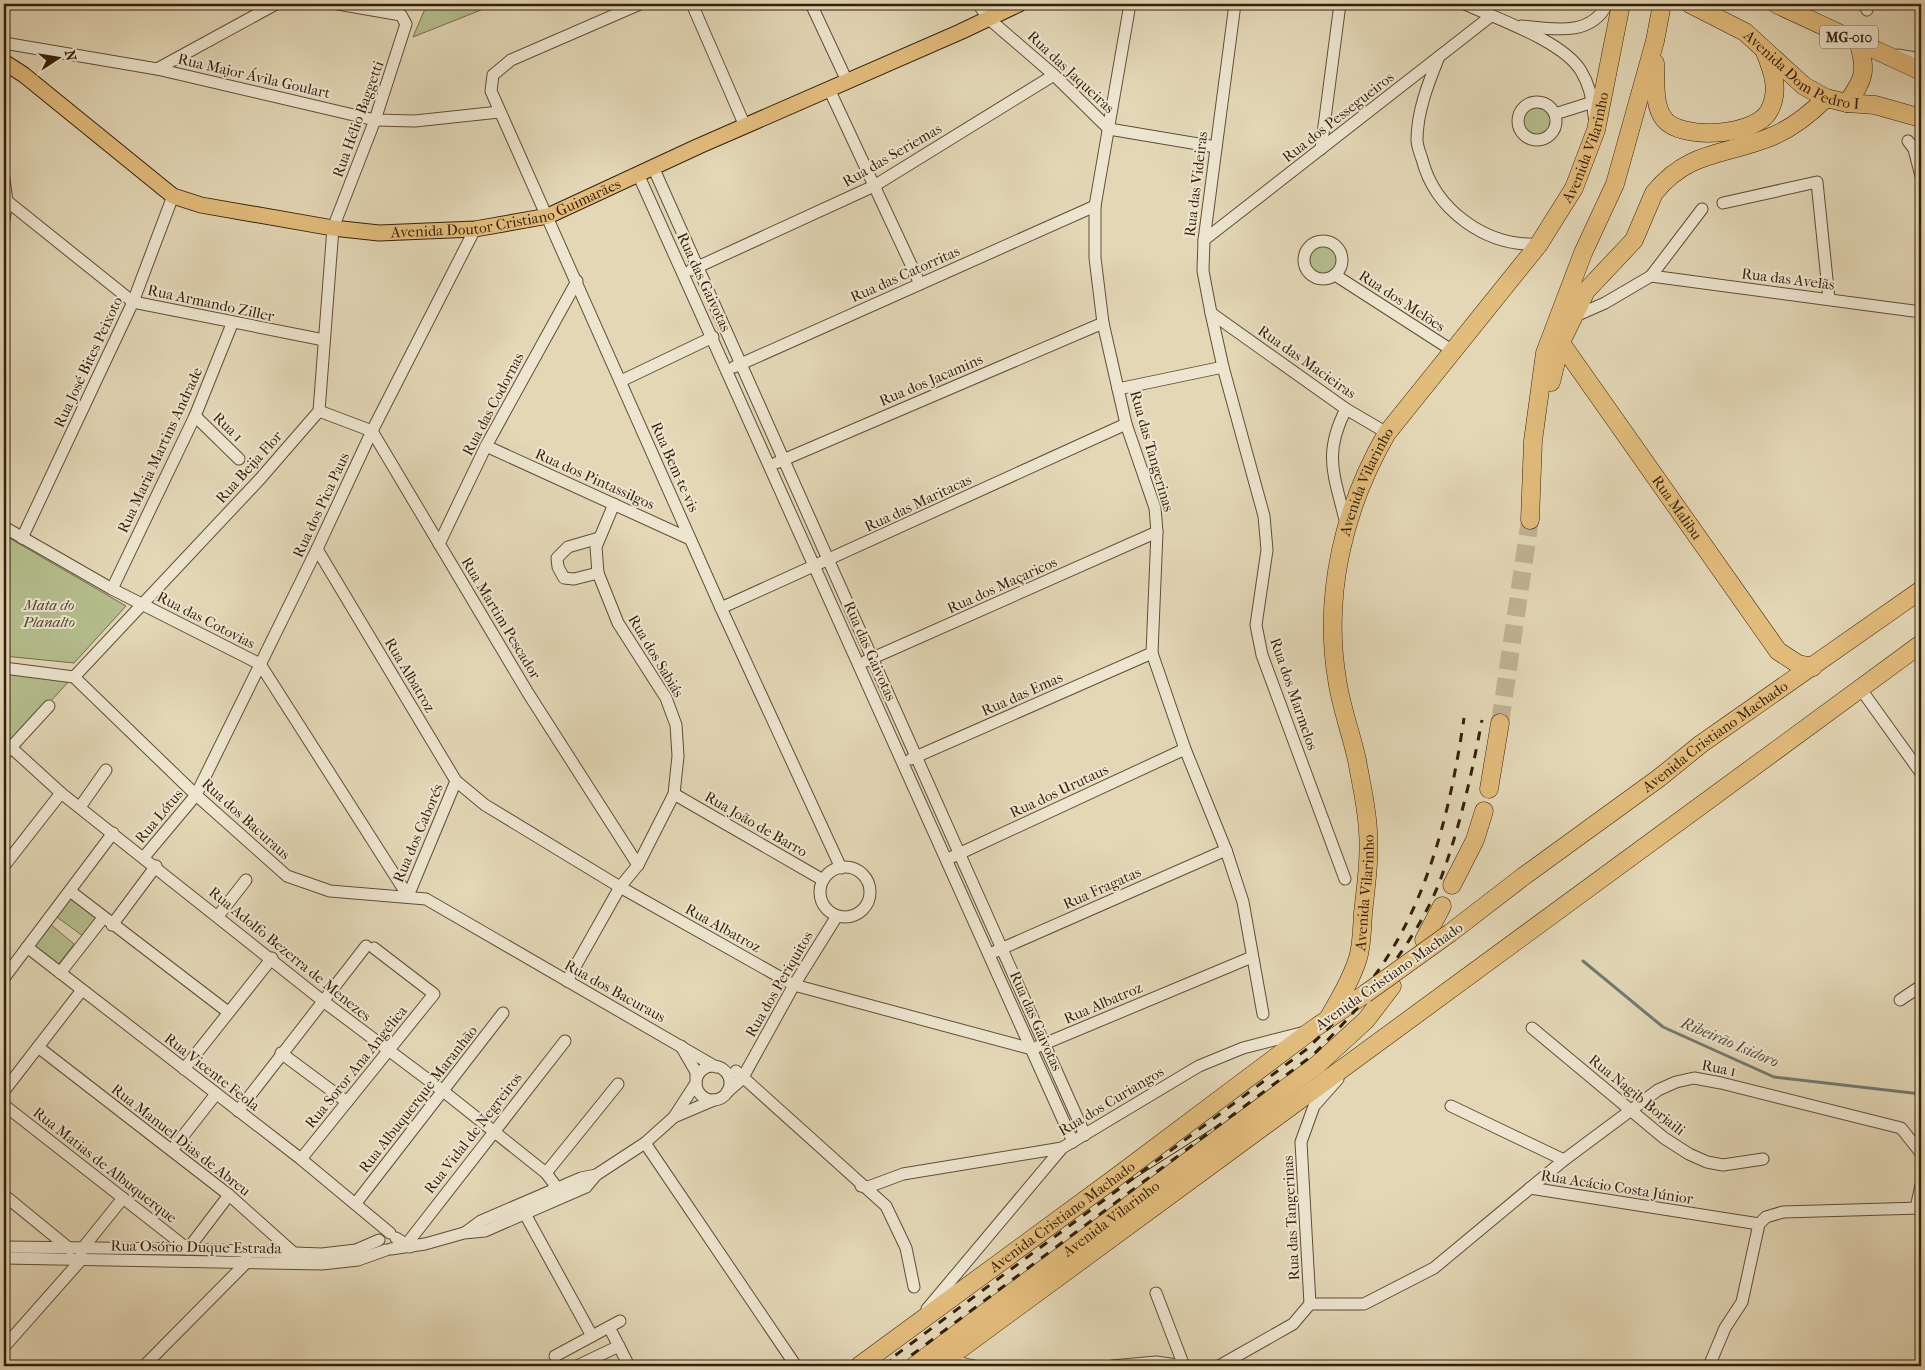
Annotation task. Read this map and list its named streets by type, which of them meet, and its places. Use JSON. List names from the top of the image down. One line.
{"streets":{"highway":["MG-010","Avenida Dom Pedro I","Avenida Vilarinho","Rua Malibu","Avenida Cristiano Machado"],"main road":["Avenida Doutor Cristiano Guimarães"],"street":["Rua das Jaqueiras","Rua Major Ávila Goulart","Rua dos Pessegueiros","Rua Hélio Baggetti","Rua das Seriemas","Rua das Videiras","Rua das Catorritas","Rua das Avelãs","Rua das Gaivotas","Rua dos Melões","Rua Armando Ziller","Rua José Bites Peixoto","Rua das Macieiras","Rua dos Jacamins","Rua das Codornas","Rua 1","Rua Maria Martins Andrade","Rua das Tangerinas","Rua Beija Flor","Rua Bem-te-vis","Rua dos Pintassilgos","Rua das Maritacas","Rua dos Pica Paus","Rua dos Maçaricos","Rua Martim Pescador","Rua das Cotovias","Rua dos Sabiás","Rua Albatroz","Rua das Emas","Rua dos Marmelos","Rua dos Urutaus","Rua Lótus","Rua dos Bacuraus","Rua João de Barro","Rua dos Caborés","Rua Fragatas","Rua Adolfo Bezerra de Menezes","Rua dos Periquitos","Rua Soror Ana Angélica","Rua Vicente Feola","Rua Nagib Borjaili","Rua Albuquerque Maranhão","Rua dos Curiangos","Rua Vidal de Negreiros","Rua Manuel Dias de Abreu","Rua Matias de Albuquerque","Rua Acácio Costa Júnior","Rua Osório Duque Estrada"]},"crossings":[["Rua das Jaqueiras","Rua das Seriemas"],["Rua das Jaqueiras","Avenida Doutor Cristiano Guimarães"],["Rua das Jaqueiras","Rua das Tangerinas"],["Rua Major Ávila Goulart","Rua Hélio Baggetti"],["Rua Major Ávila Goulart","Rua Bem-te-vis"],["Rua dos Pessegueiros","Rua das Videiras"],["Rua Hélio Baggetti","Avenida Doutor Cristiano Guimarães"],["Avenida Vilarinho","Rua dos Melões"],["Avenida Vilarinho","Rua das Macieiras"],["Avenida Vilarinho","Avenida Cristiano Machado"],["Rua das Seriemas","Rua das Gaivotas"],["Rua das Videiras","Rua das Macieiras"],["Rua das Videiras","Rua dos Marmelos"],["Avenida Doutor Cristiano Guimarães","Rua das Gaivotas"],["Avenida Doutor Cristiano Guimarães","Rua José Bites Peixoto"],["Avenida Doutor Cristiano Guimarães","Rua Bem-te-vis"],["Avenida Doutor Cristiano Guimarães","Rua dos Pica Paus"],["Rua das Catorritas","Rua das Gaivotas"],["Rua das Catorritas","Rua das Tangerinas"],["Rua das Gaivotas","Rua dos Jacamins"],["Rua das Gaivotas","Rua das Maritacas"],["Rua das Gaivotas","Rua dos Maçaricos"],["Rua das Gaivotas","Rua Albatroz"],["Rua das Gaivotas","Rua das Emas"],["Rua das Gaivotas","Rua dos Urutaus"],["Rua das Gaivotas","Rua Fragatas"],["Rua das Gaivotas","Rua dos Curiangos"],["Rua Armando Ziller","Rua José Bites Peixoto"],["Rua Armando Ziller","Rua Maria Martins Andrade"],["Rua José Bites Peixoto","Rua das Cotovias"],["Rua dos Jacamins","Rua das Tangerinas"],["Rua das Codornas","Rua Bem-te-vis"],["Rua das Codornas","Rua dos Pintassilgos"],["Rua das Codornas","Rua Martim Pescador"],["Rua 1","Rua Maria Martins Andrade"],["Rua 1","Rua Nagib Borjaili"],["Rua 1","Rua Acácio Costa Júnior"],["Rua Maria Martins Andrade","Rua das Cotovias"],["Rua das Tangerinas","Rua das Maritacas"],["Rua das Tangerinas","Rua dos Maçaricos"],["Rua das Tangerinas","Rua Albatroz"],["Rua das Tangerinas","Rua das Emas"],["Rua das Tangerinas","Rua dos Urutaus"],["Rua das Tangerinas","Rua Fragatas"],["Rua das Tangerinas","Rua Acácio Costa Júnior"],["Rua Beija Flor","Rua das Cotovias"],["Rua Beija Flor","Rua dos Bacuraus"],["Rua Bem-te-vis","Rua dos Pintassilgos"],["Rua Bem-te-vis","Rua das Maritacas"],["Rua Bem-te-vis","Rua João de Barro"],["Rua Bem-te-vis","Rua dos Periquitos"],["Rua dos Pintassilgos","Rua dos Sabiás"],["Rua dos Pica Paus","Rua Martim Pescador"],["Rua dos Pica Paus","Rua das Cotovias"],["Rua dos Pica Paus","Rua Albatroz"],["Rua dos Pica Paus","Rua Lótus"],["Rua dos Pica Paus","Rua dos Bacuraus"],["Rua Malibu","Avenida Cristiano Machado"],["Rua Martim Pescador","Rua dos Sabiás"],["Rua das Cotovias","Rua dos Bacuraus"],["Rua das Cotovias","Rua dos Caborés"],["Rua dos Sabiás","Rua Albatroz"],["Rua dos Sabiás","Rua dos Bacuraus"],["Rua dos Sabiás","Rua João de Barro"],["Rua Albatroz","Rua dos Caborés"],["Rua Albatroz","Rua dos Periquitos"],["Avenida Cristiano Machado","Rua dos Curiangos"],["Rua Lótus","Rua dos Bacuraus"],["Rua Lótus","Rua Adolfo Bezerra de Menezes"],["Rua dos Bacuraus","Rua dos Caborés"],["Rua dos Bacuraus","Rua dos Periquitos"],["Rua dos Bacuraus","Rua dos Curiangos"],["Rua João de Barro","Rua dos Periquitos"],["Rua Adolfo Bezerra de Menezes","Rua Soror Ana Angélica"],["Rua Adolfo Bezerra de Menezes","Rua Albuquerque Maranhão"],["Rua Adolfo Bezerra de Menezes","Rua Vidal de Negreiros"],["Rua Adolfo Bezerra de Menezes","Rua Osório Duque Estrada"],["Rua dos Periquitos","Rua Osório Duque Estrada"],["Rua Soror Ana Angélica","Rua Vicente Feola"],["Rua Vicente Feola","Rua Albuquerque Maranhão"],["Rua Vicente Feola","Rua Osório Duque Estrada"],["Rua Vidal de Negreiros","Rua Osório Duque Estrada"],["Rua Manuel Dias de Abreu","Rua Osório Duque Estrada"],["Rua Matias de Albuquerque","Rua Osório Duque Estrada"]],"water":["Ribeirão Isidoro"],"parks":["Mata do Planalto"],"north":"right"}
